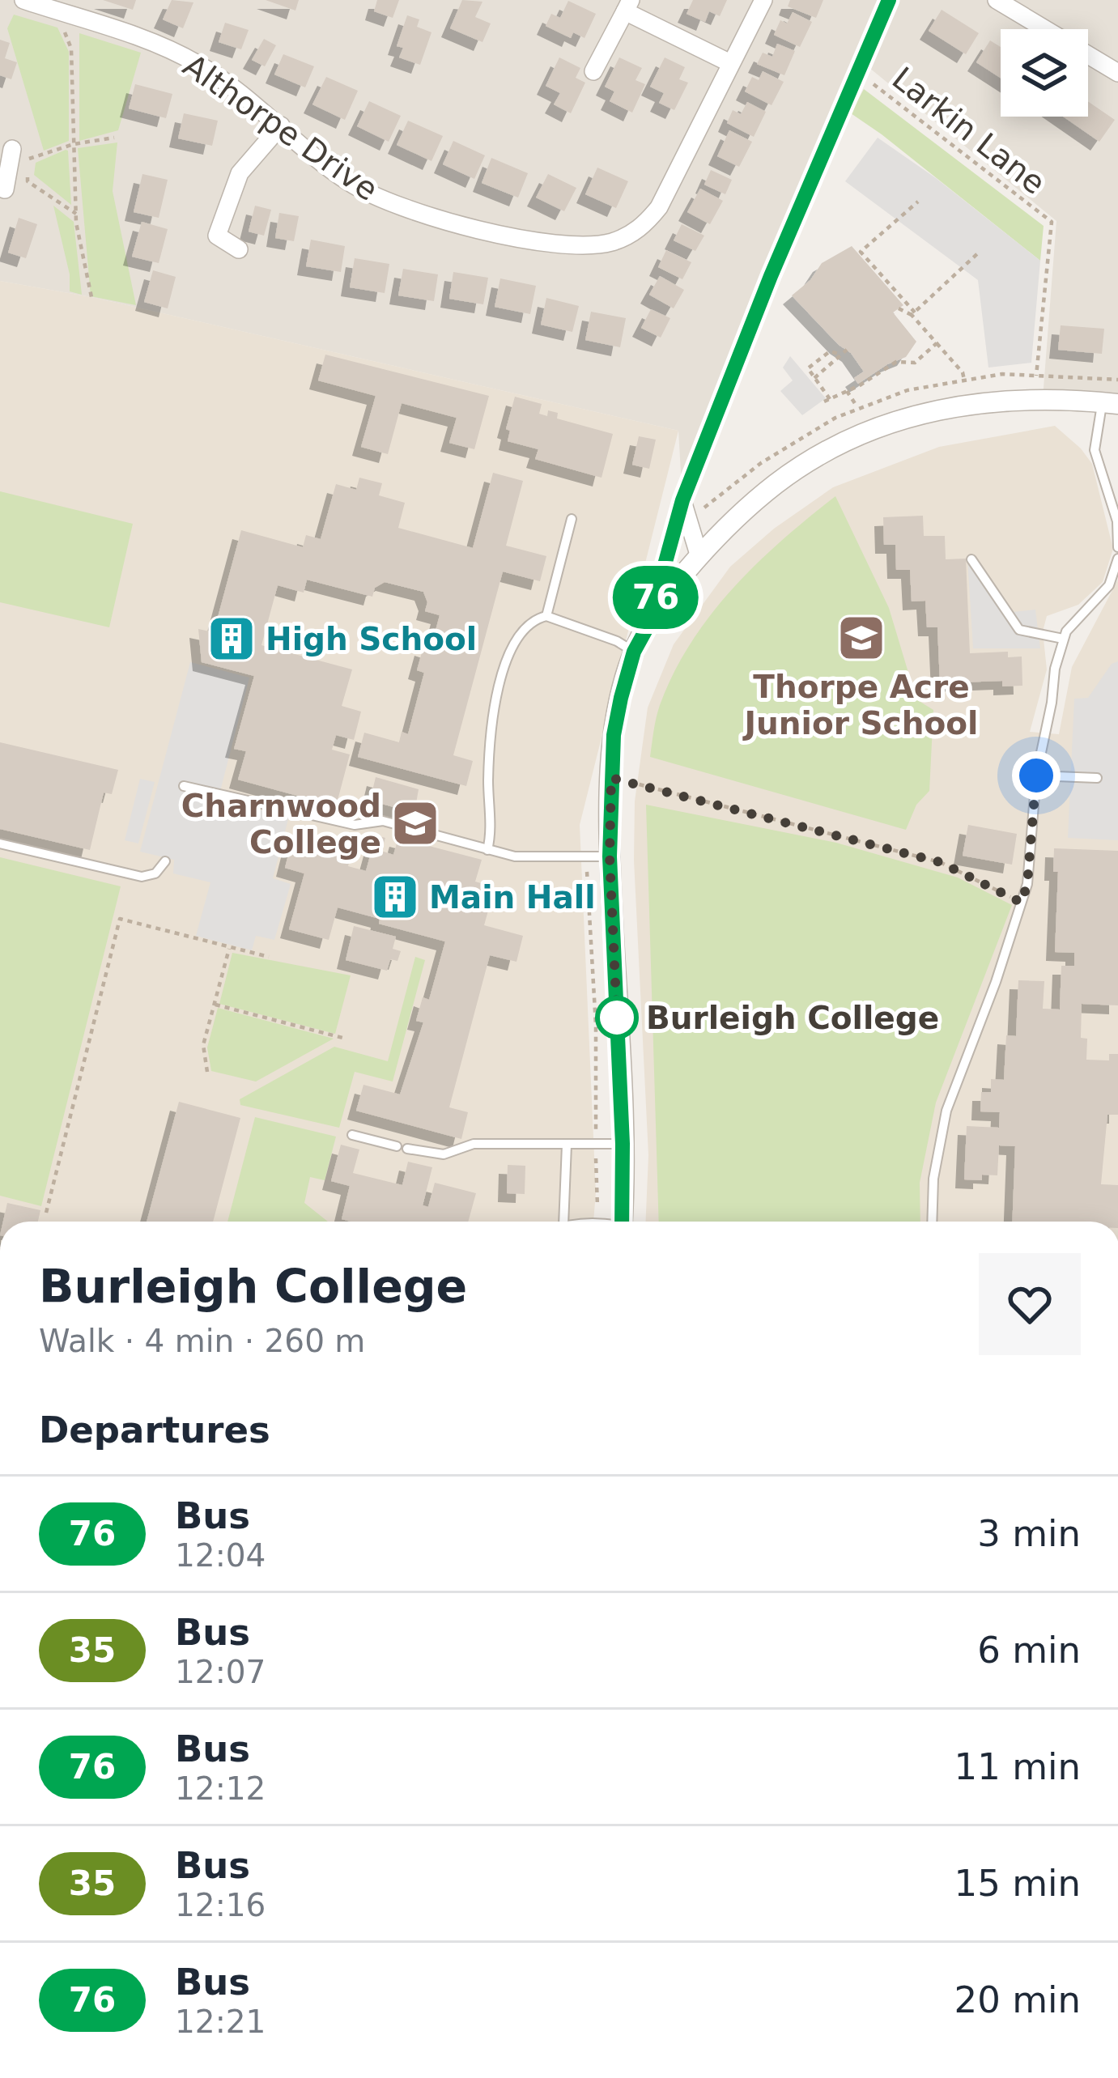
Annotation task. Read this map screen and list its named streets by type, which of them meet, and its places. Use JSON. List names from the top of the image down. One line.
{"streets":{"street":["Althorpe Drive"],"path":["Larkin Lane"]},"places":{"school or university":["Thorpe Acre Junior School","Charnwood College"],"building":["High School","Main Hall"],"other":["Burleigh College"]},"lines":["bus line 76"],"page":{"on_map":"76","heading":[["Burleigh College","Walk · 4 min · 260 m"],"Departures"],"list":[{"mark":"76","name":"Bus","note":"12:04","value":"3 min"},{"mark":"35","name":"Bus","note":"12:07","value":"6 min"},{"mark":"76","name":"Bus","note":"12:12","value":"11 min"},{"mark":"35","name":"Bus","note":"12:16","value":"15 min"},{"mark":"76","name":"Bus","note":"12:21","value":"20 min"}]}}
